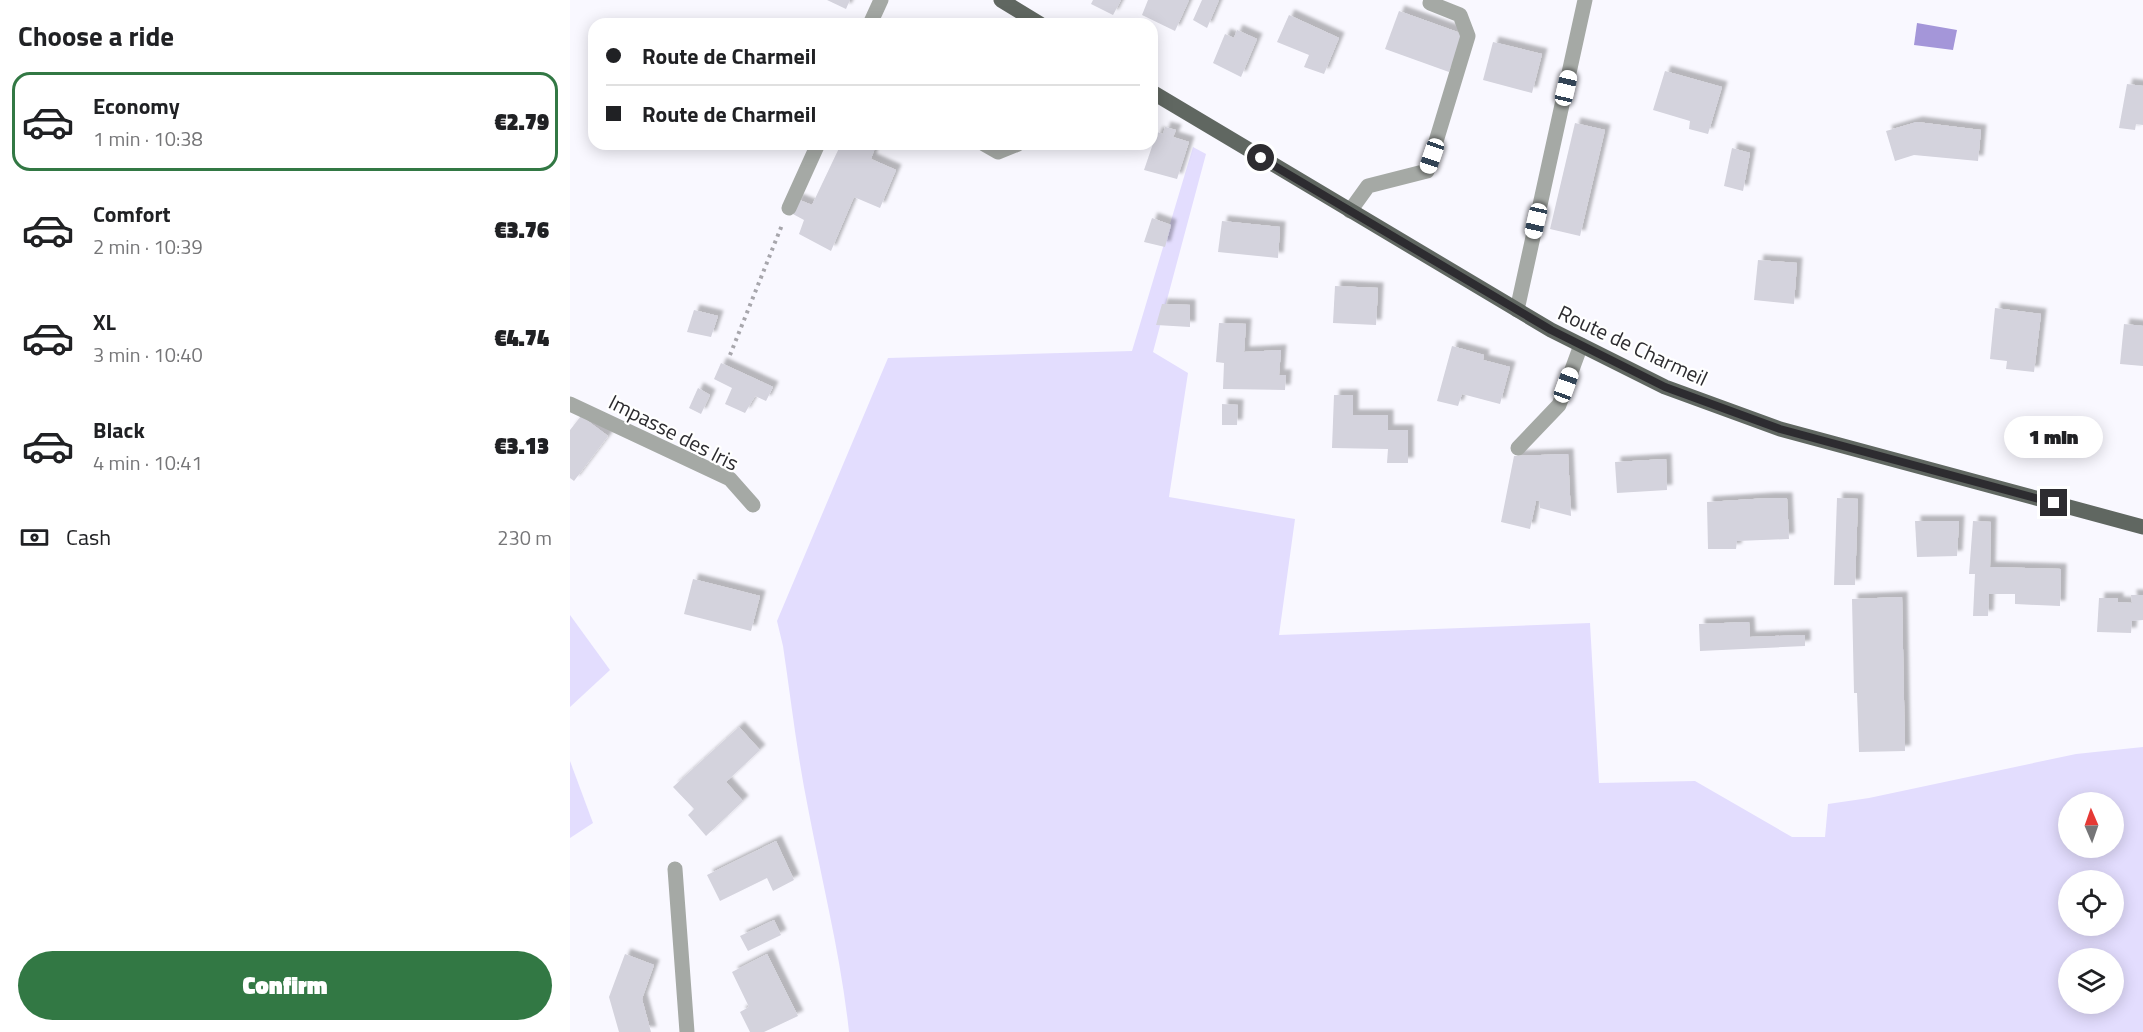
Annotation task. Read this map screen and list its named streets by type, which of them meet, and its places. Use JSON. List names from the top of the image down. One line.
{"streets":{"main road":["Route de Charmeil"],"street":["Impasse des Iris"]},"north":"top","page":{"heading":"Choose a ride","banner":["Route de Charmeil","Route de Charmeil"],"list":[{"name":"Economy","note":"1 min · 10:38","value":"€2.79"},{"name":"Comfort","note":"2 min · 10:39","value":"€3.76"},{"name":"XL","note":"3 min · 10:40","value":"€4.74"},{"name":"Black","note":"4 min · 10:41","value":"€3.13"}],"bubble":"1 min","pay":["Cash","230 m"],"buttons":"Confirm"}}
